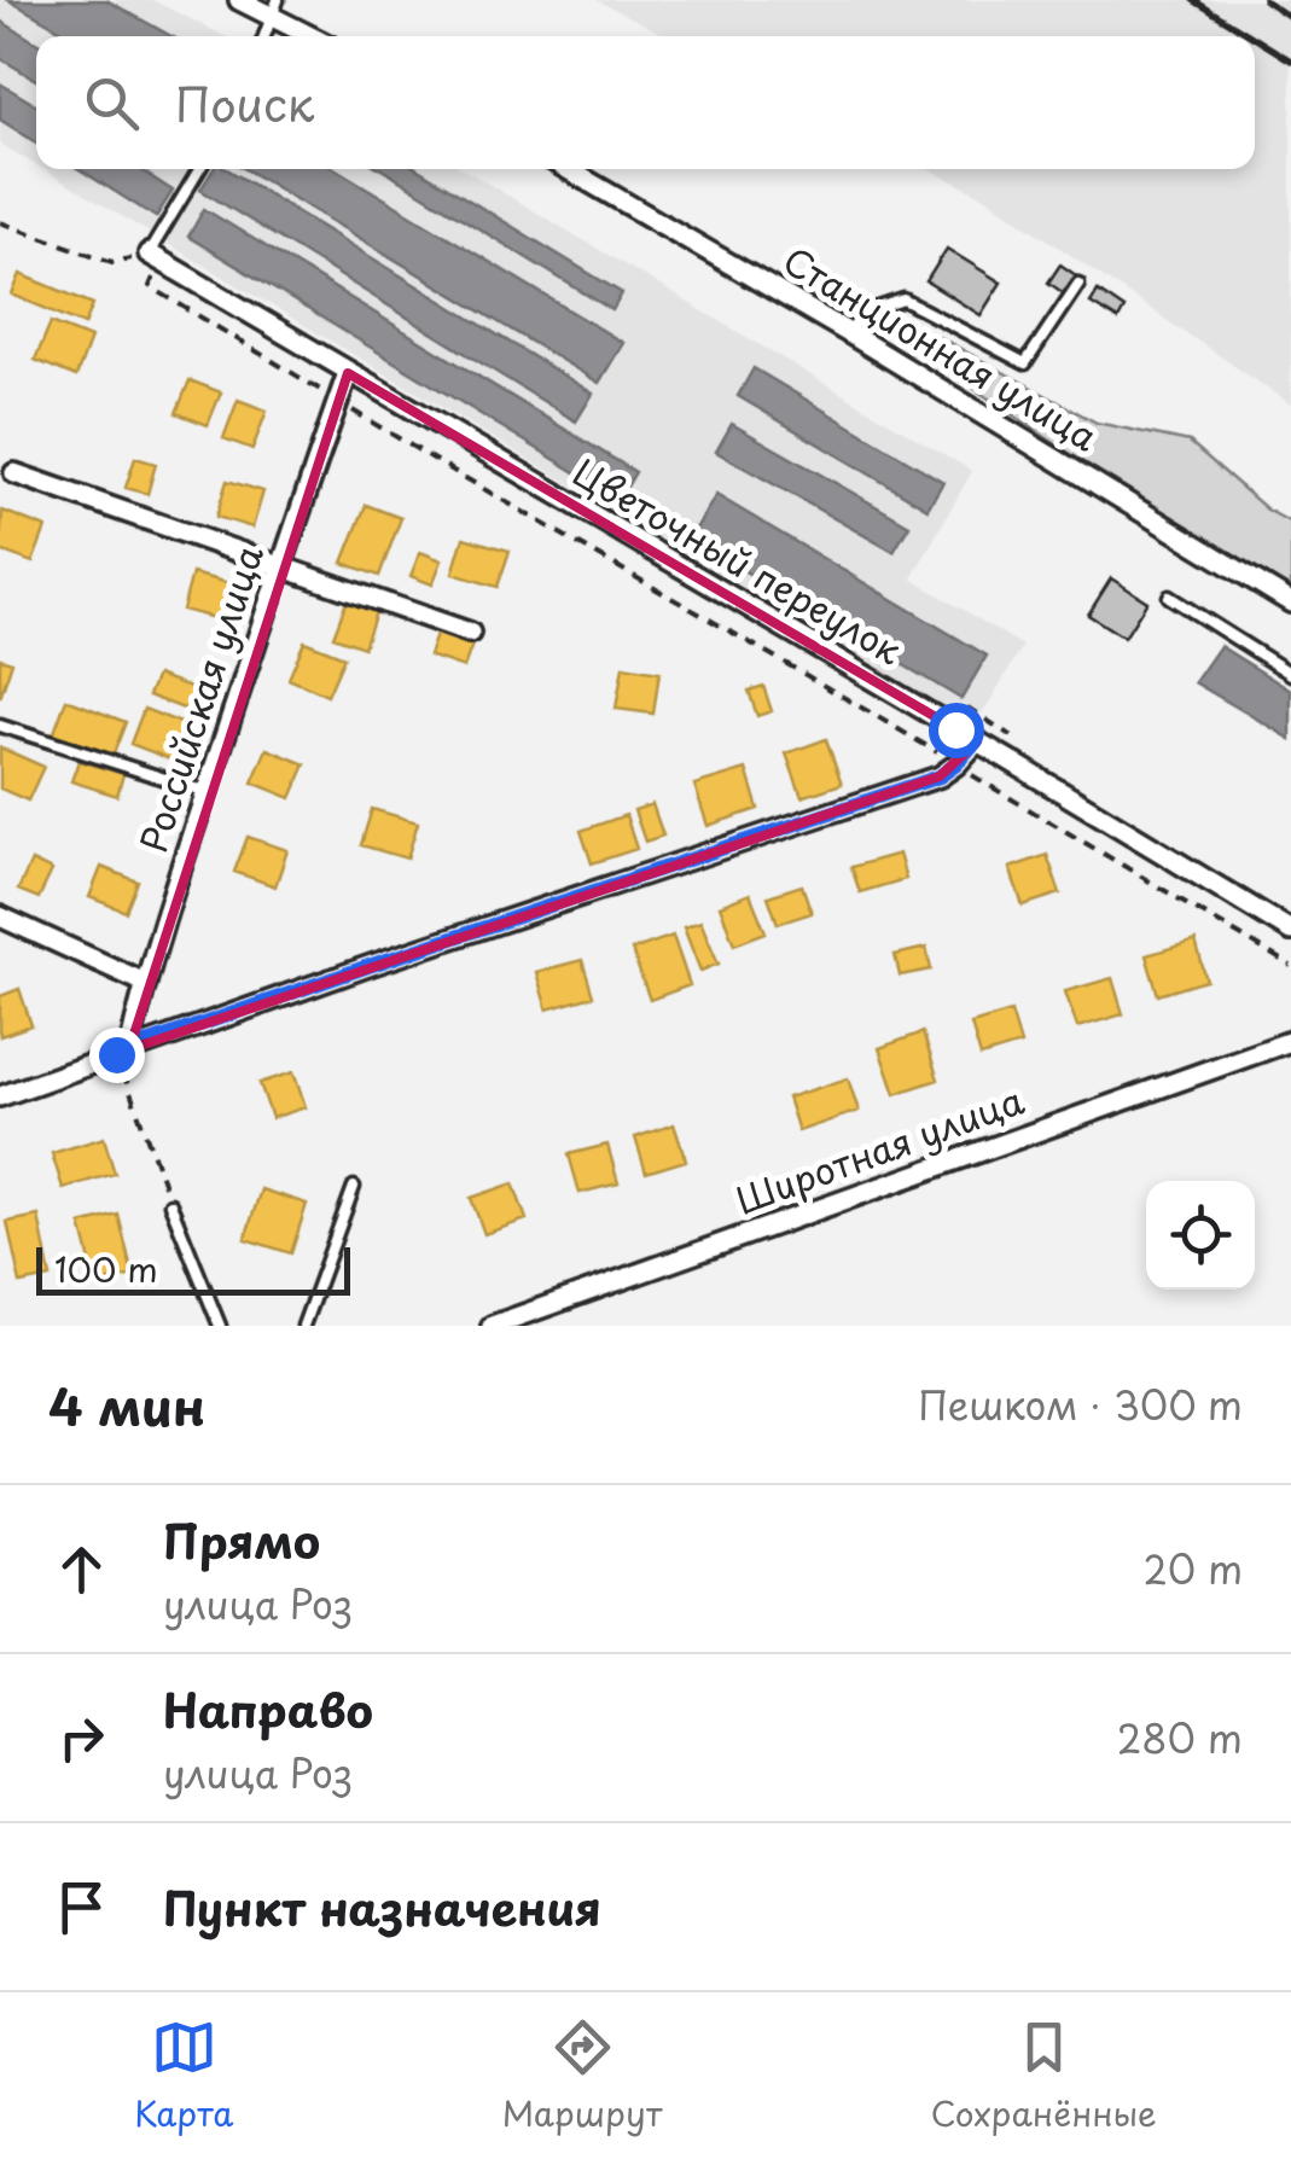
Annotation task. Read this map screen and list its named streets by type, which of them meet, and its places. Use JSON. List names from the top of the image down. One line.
{"streets":{"street":["Станционная улица","Цветочный переулок","Российская улица","Широтная улица"]},"crossings":[["Цветочный переулок","Российская улица"]],"scale_bar":"100 m","page":{"search":"Поиск","scale":"100 m","heading":["4 мин","Пешком · 300 m"],"list":[["Прямо","улица Роз","20 m"],["Направо","улица Роз","280 m"],"Пункт назначения"],"nav":["Карта","Маршрут","Сохранённые"]}}
